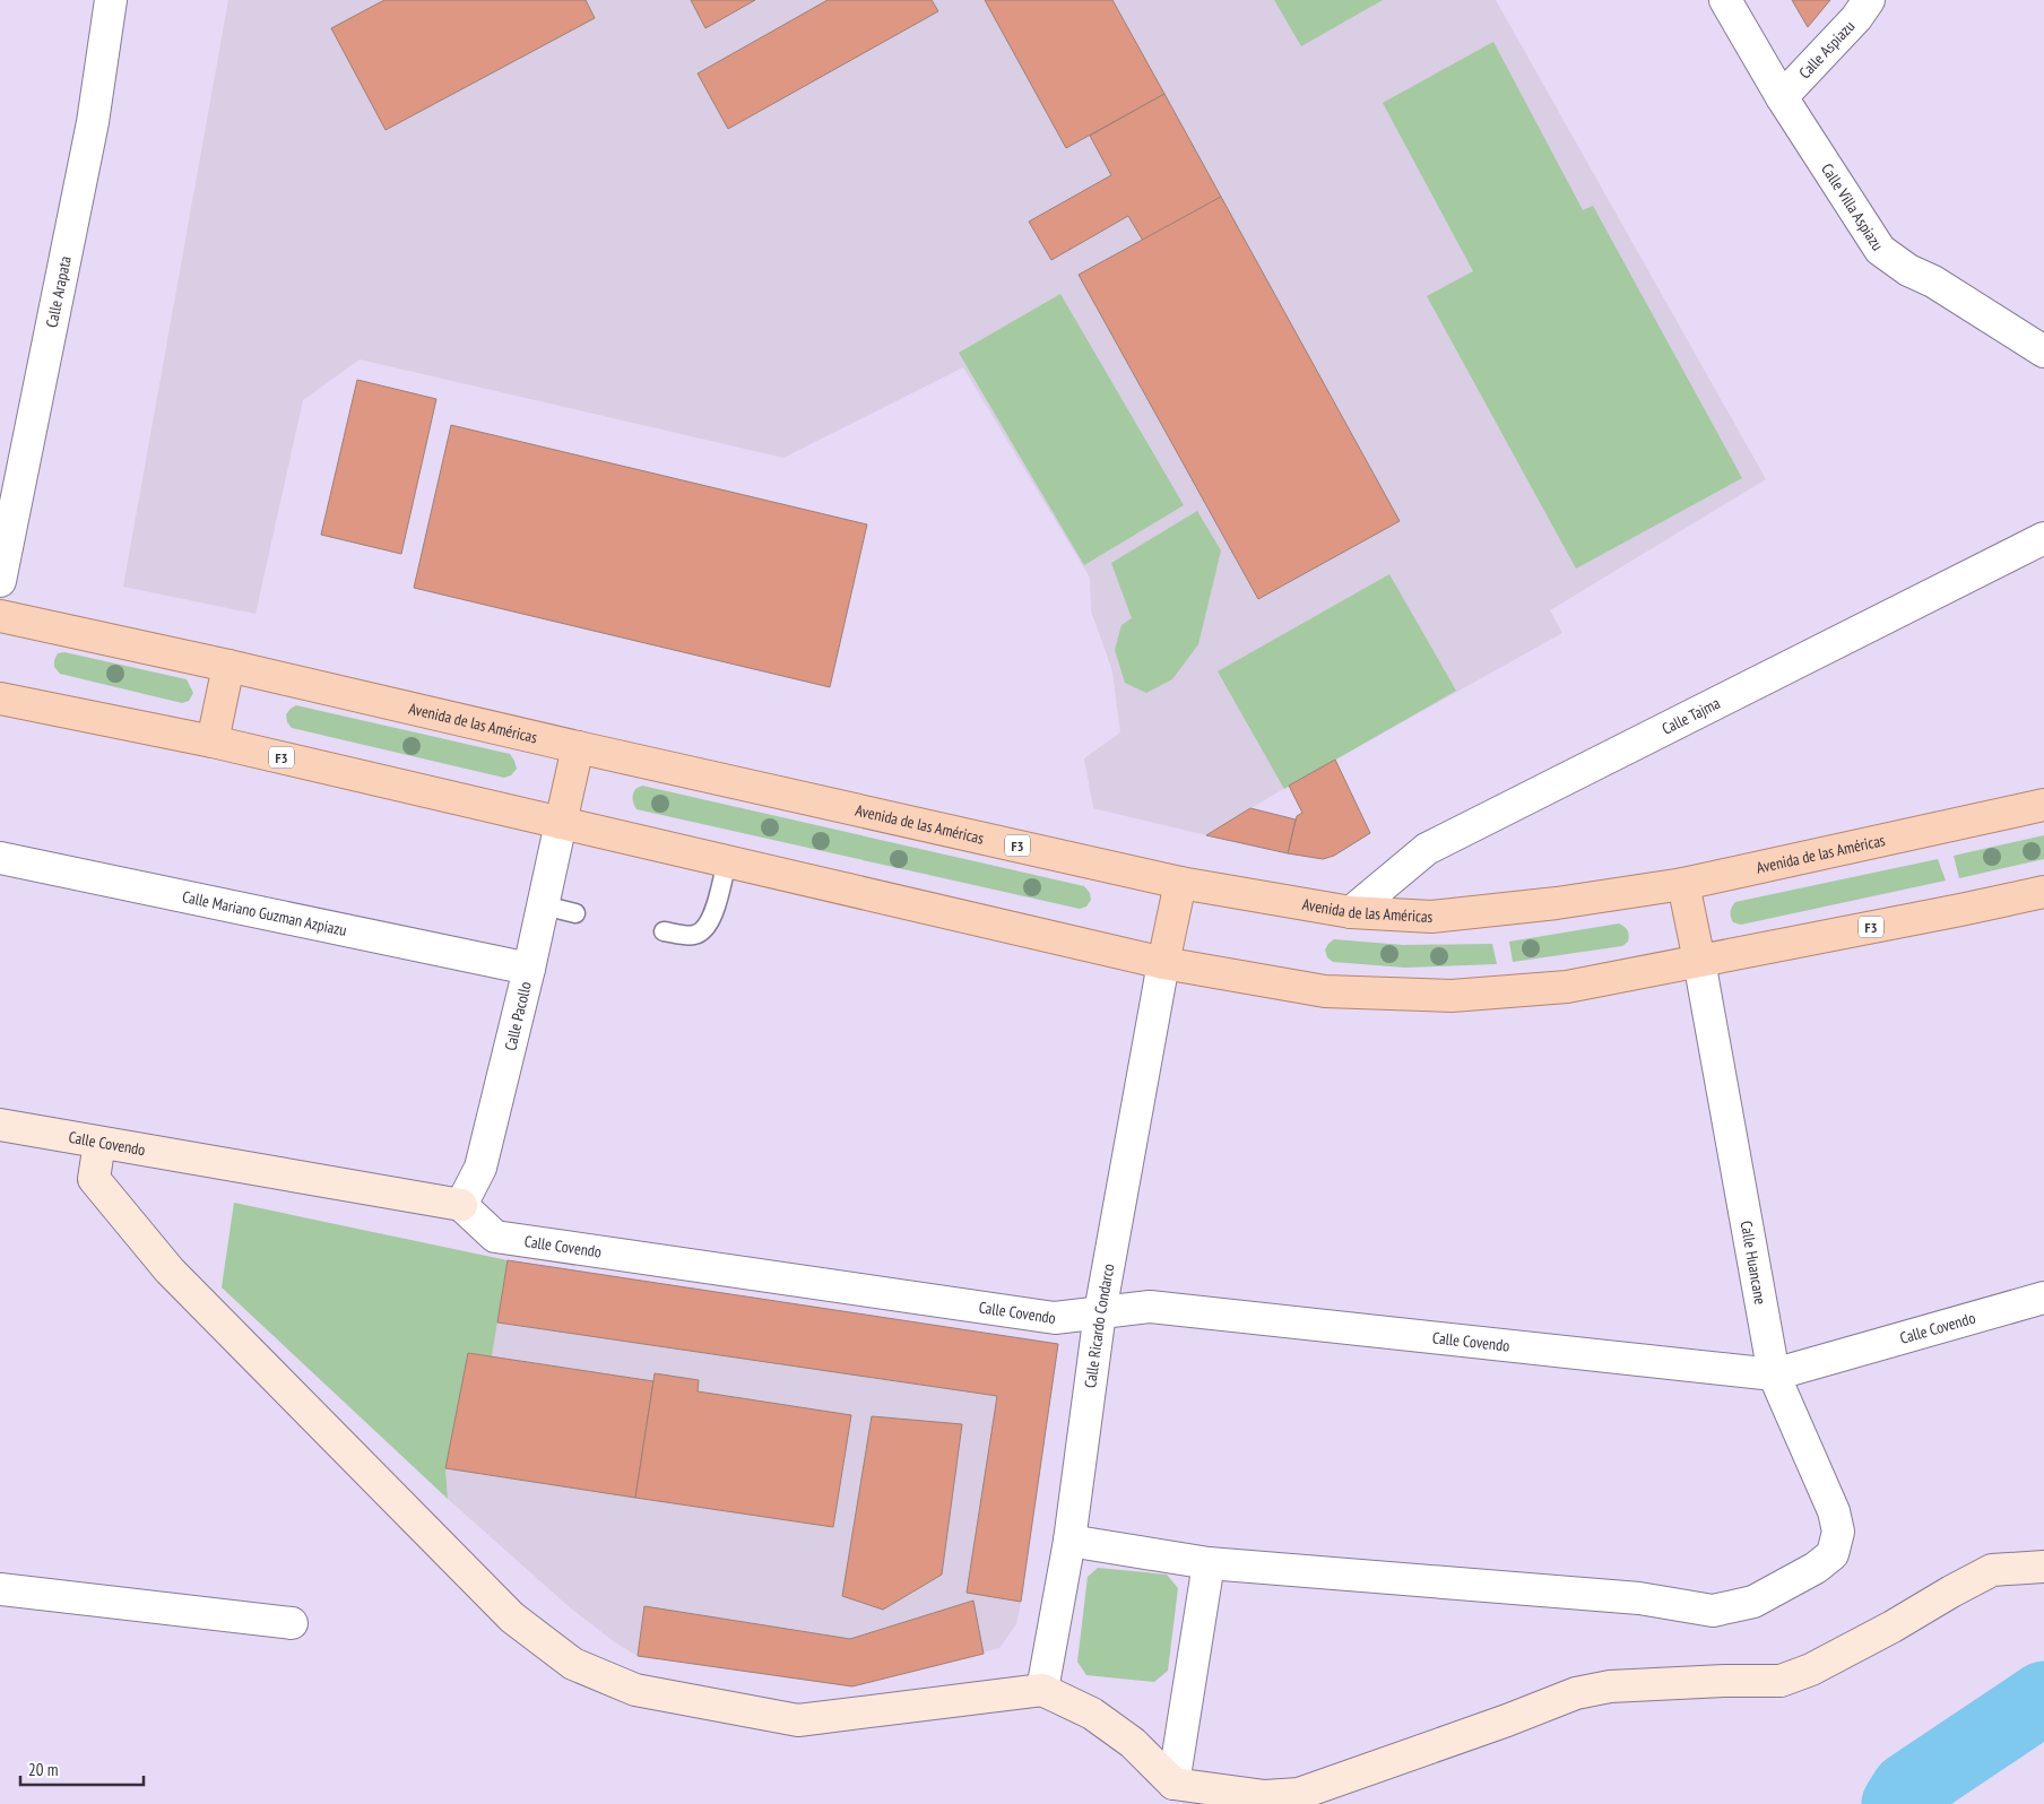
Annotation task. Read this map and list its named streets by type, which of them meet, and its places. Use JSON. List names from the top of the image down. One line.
{"streets":{"main road":["Avenida de las Américas","F3","Calle Covendo"],"street":["Calle Aspiazu","Calle Villa Aspiazu","Calle Arapata","Calle Tajma","Calle Mariano Guzman Azpiazu","Calle Pacollo","Calle Huancane","Calle Ricardo Condarco"]},"crossings":[["Calle Aspiazu","Calle Villa Aspiazu"],["Calle Tajma","Avenida de las Américas"],["F3","Calle Pacollo"],["F3","Calle Huancane"],["F3","Calle Ricardo Condarco"],["Calle Mariano Guzman Azpiazu","Calle Pacollo"],["Calle Pacollo","Calle Covendo"],["Calle Covendo","Calle Huancane"],["Calle Covendo","Calle Ricardo Condarco"]],"scale_bar":"20 m"}
